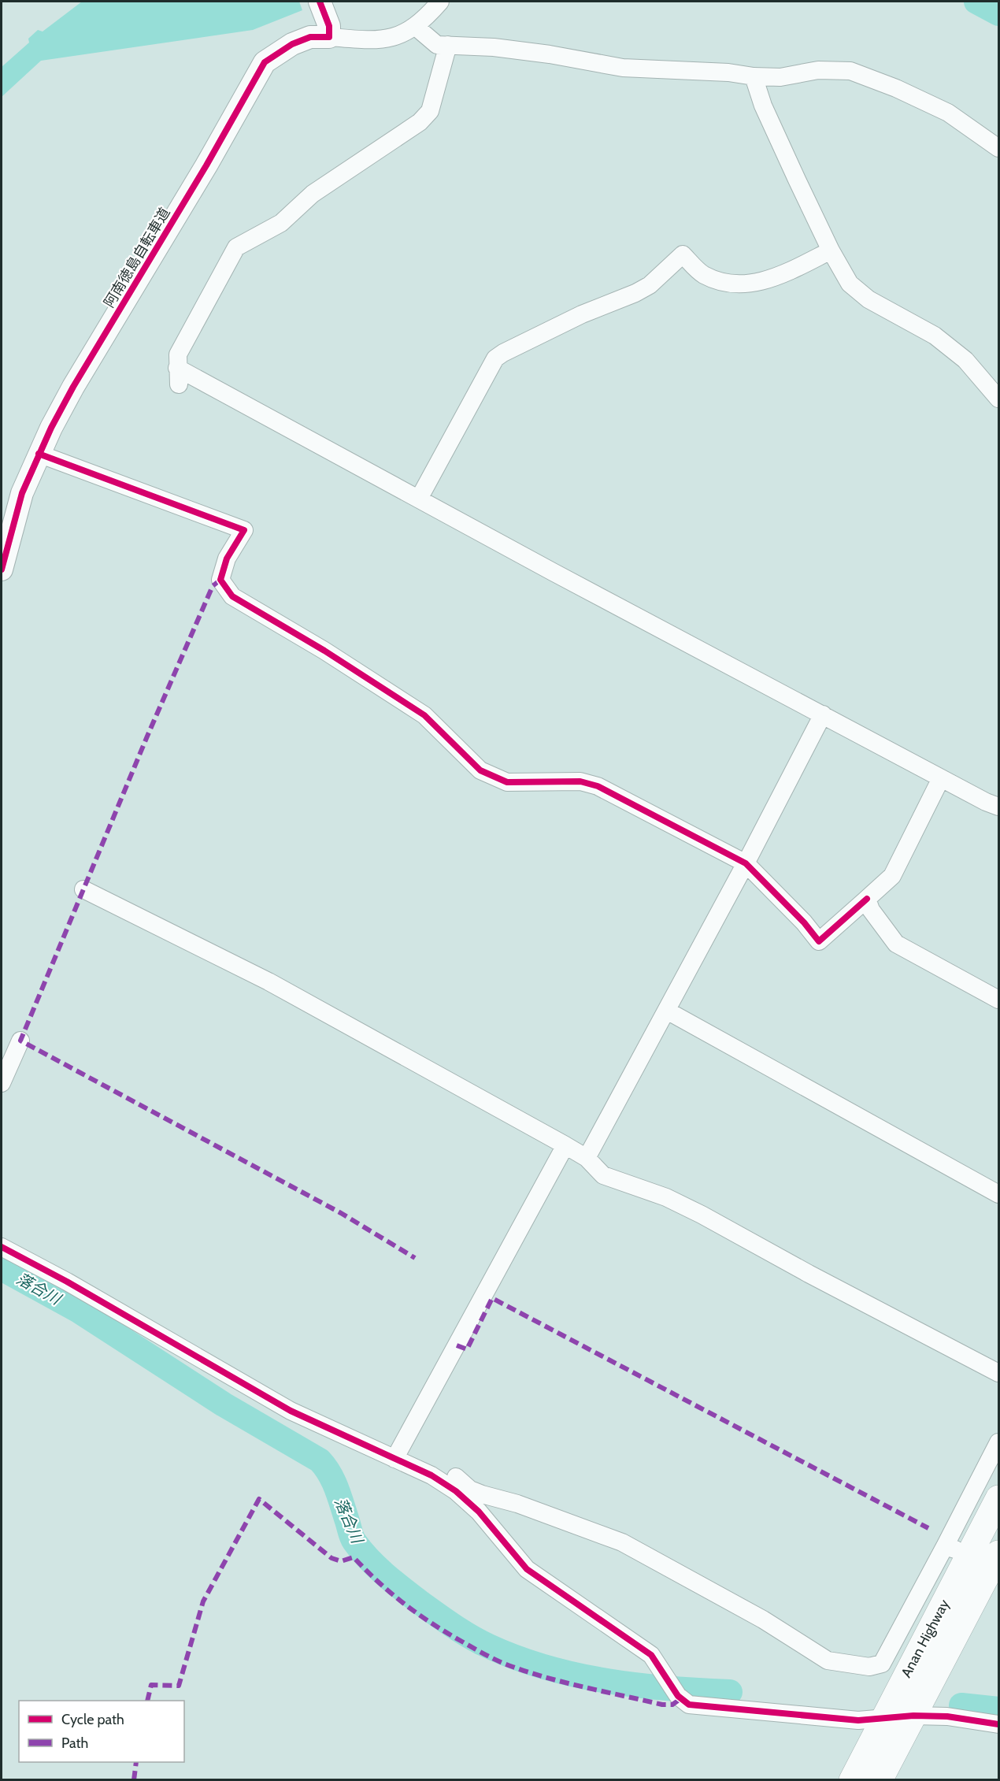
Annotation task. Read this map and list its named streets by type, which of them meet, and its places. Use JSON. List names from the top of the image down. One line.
{"streets":{"highway":["Anan Highway"],"main road":["阿南徳島自転車道"]},"water":["落合川"],"legend":["Cycle path","Path"]}
